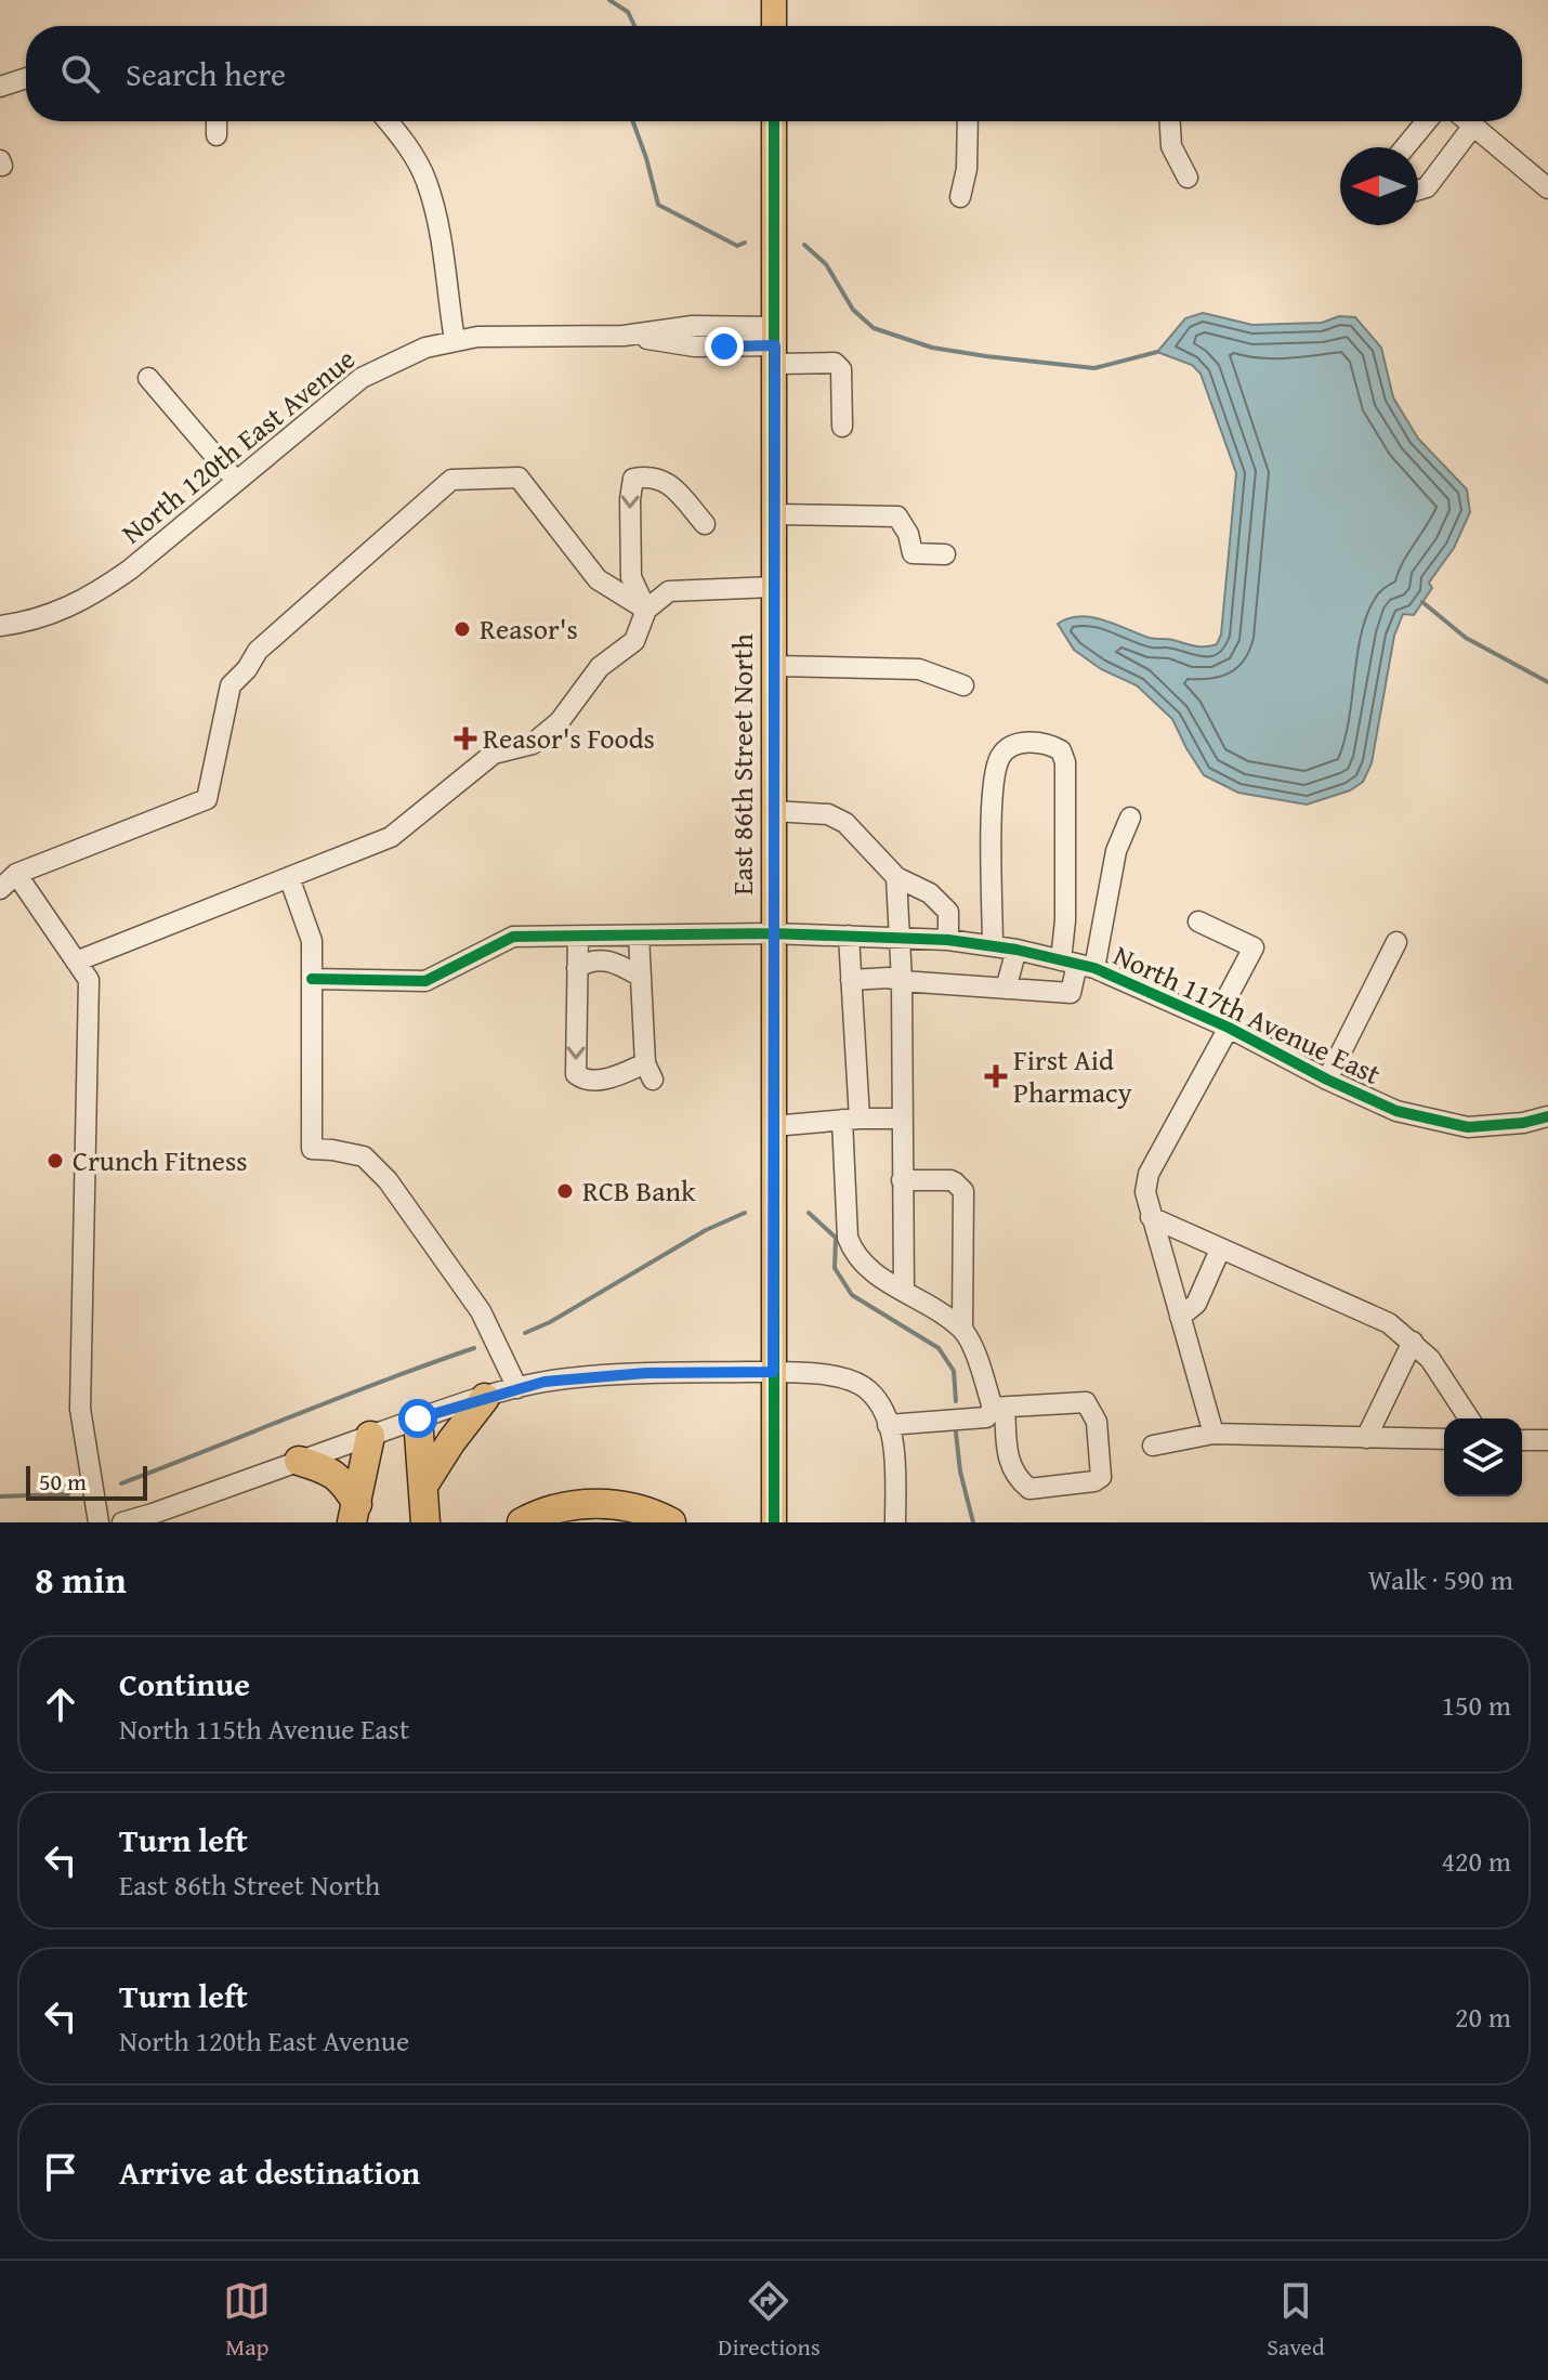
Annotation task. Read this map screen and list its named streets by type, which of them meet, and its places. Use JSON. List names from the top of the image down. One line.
{"streets":{"main road":["East 86th Street North"],"street":["North 120th East Avenue","North 117th Avenue East"]},"crossings":[["North 120th East Avenue","East 86th Street North"],["East 86th Street North","North 117th Avenue East"]],"places":{"other":["Reasor's","Crunch Fitness","RCB Bank"],"health":["Reasor's Foods","First Aid Pharmacy"]},"scale_bar":"50 m","north":"left","page":{"search":"Search here","scale":"50 m","heading":["8 min","Walk · 590 m"],"list":[["Continue","North 115th Avenue East","150 m"],["Turn left","East 86th Street North","420 m"],["Turn left","North 120th East Avenue","20 m"],"Arrive at destination"],"nav":["Map","Directions","Saved"]}}
